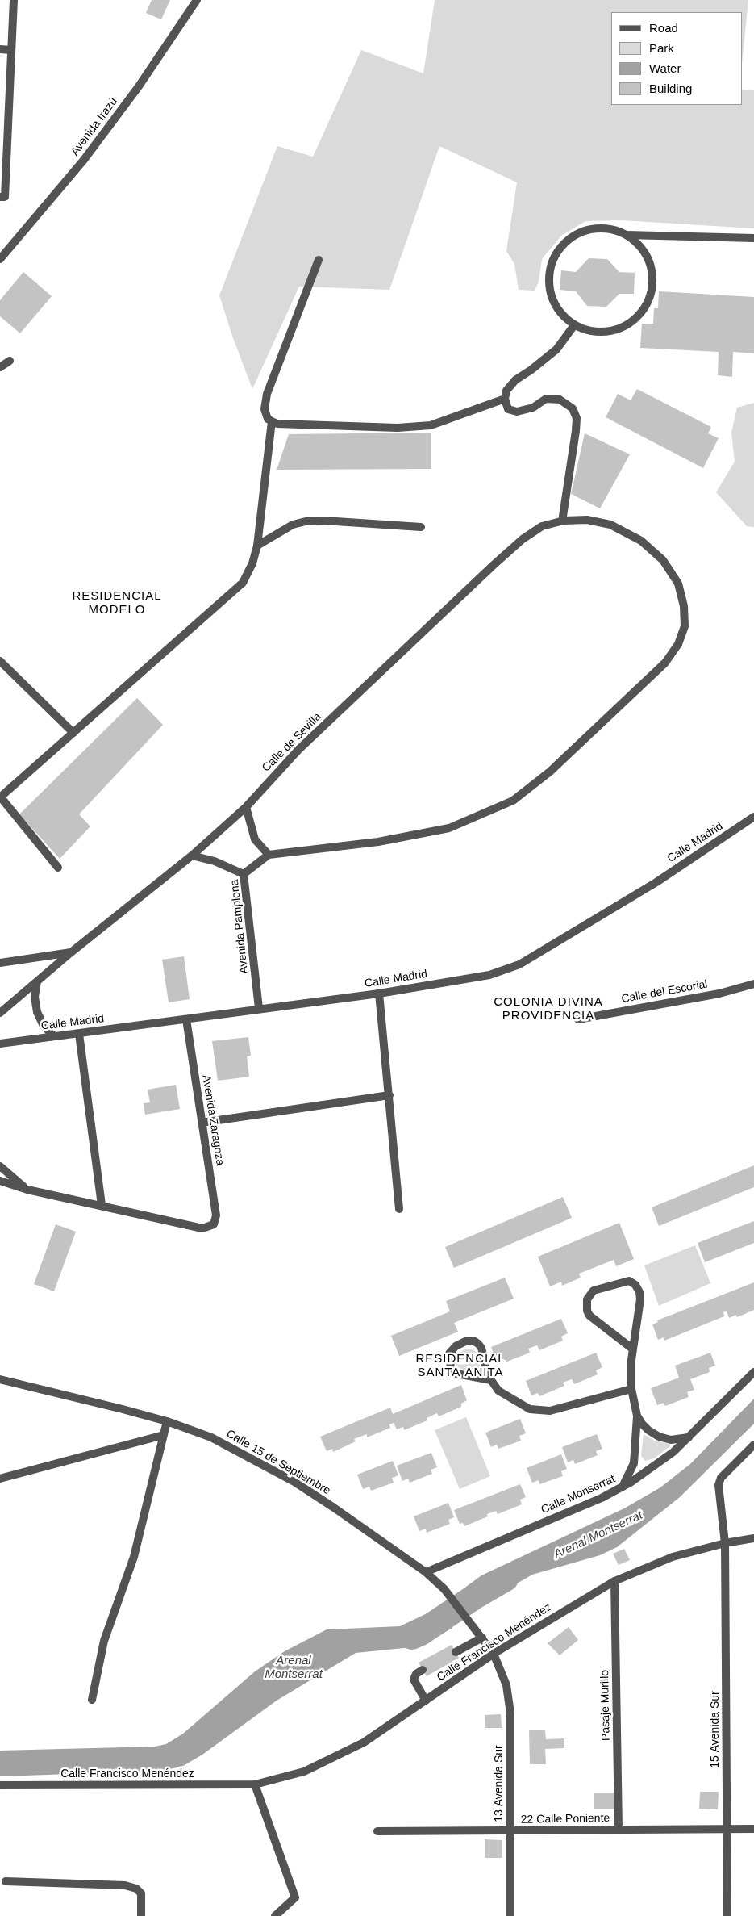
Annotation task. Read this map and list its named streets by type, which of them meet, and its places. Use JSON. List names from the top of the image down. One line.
{"streets":{"street":["Avenida Irazú","Calle de Sevilla","Calle Madrid","Avenida Pamplona","Calle del Escorial","Avenida Zaragoza","Calle 15 de Septiembre","Calle Monserrat","Calle Francisco Menéndez","Pasaje Murillo","15 Avenida Sur","13 Avenida Sur","22 Calle Poniente"]},"crossings":[["Calle de Sevilla","Avenida Pamplona"],["Calle Madrid","Avenida Pamplona"],["Calle Madrid","Avenida Zaragoza"],["Calle 15 de Septiembre","Calle Monserrat"],["Calle 15 de Septiembre","Calle Francisco Menéndez"],["Calle 15 de Septiembre","13 Avenida Sur"],["Calle Francisco Menéndez","Pasaje Murillo"],["Calle Francisco Menéndez","15 Avenida Sur"],["Calle Francisco Menéndez","13 Avenida Sur"],["Pasaje Murillo","22 Calle Poniente"],["15 Avenida Sur","22 Calle Poniente"],["13 Avenida Sur","22 Calle Poniente"]],"districts":["RESIDENCIAL MODELO","COLONIA DIVINA PROVIDENCIA","RESIDENCIAL SANTA ANITA"],"water":["Arenal Montserrat"],"legend":["Road","Park","Water","Building"]}
